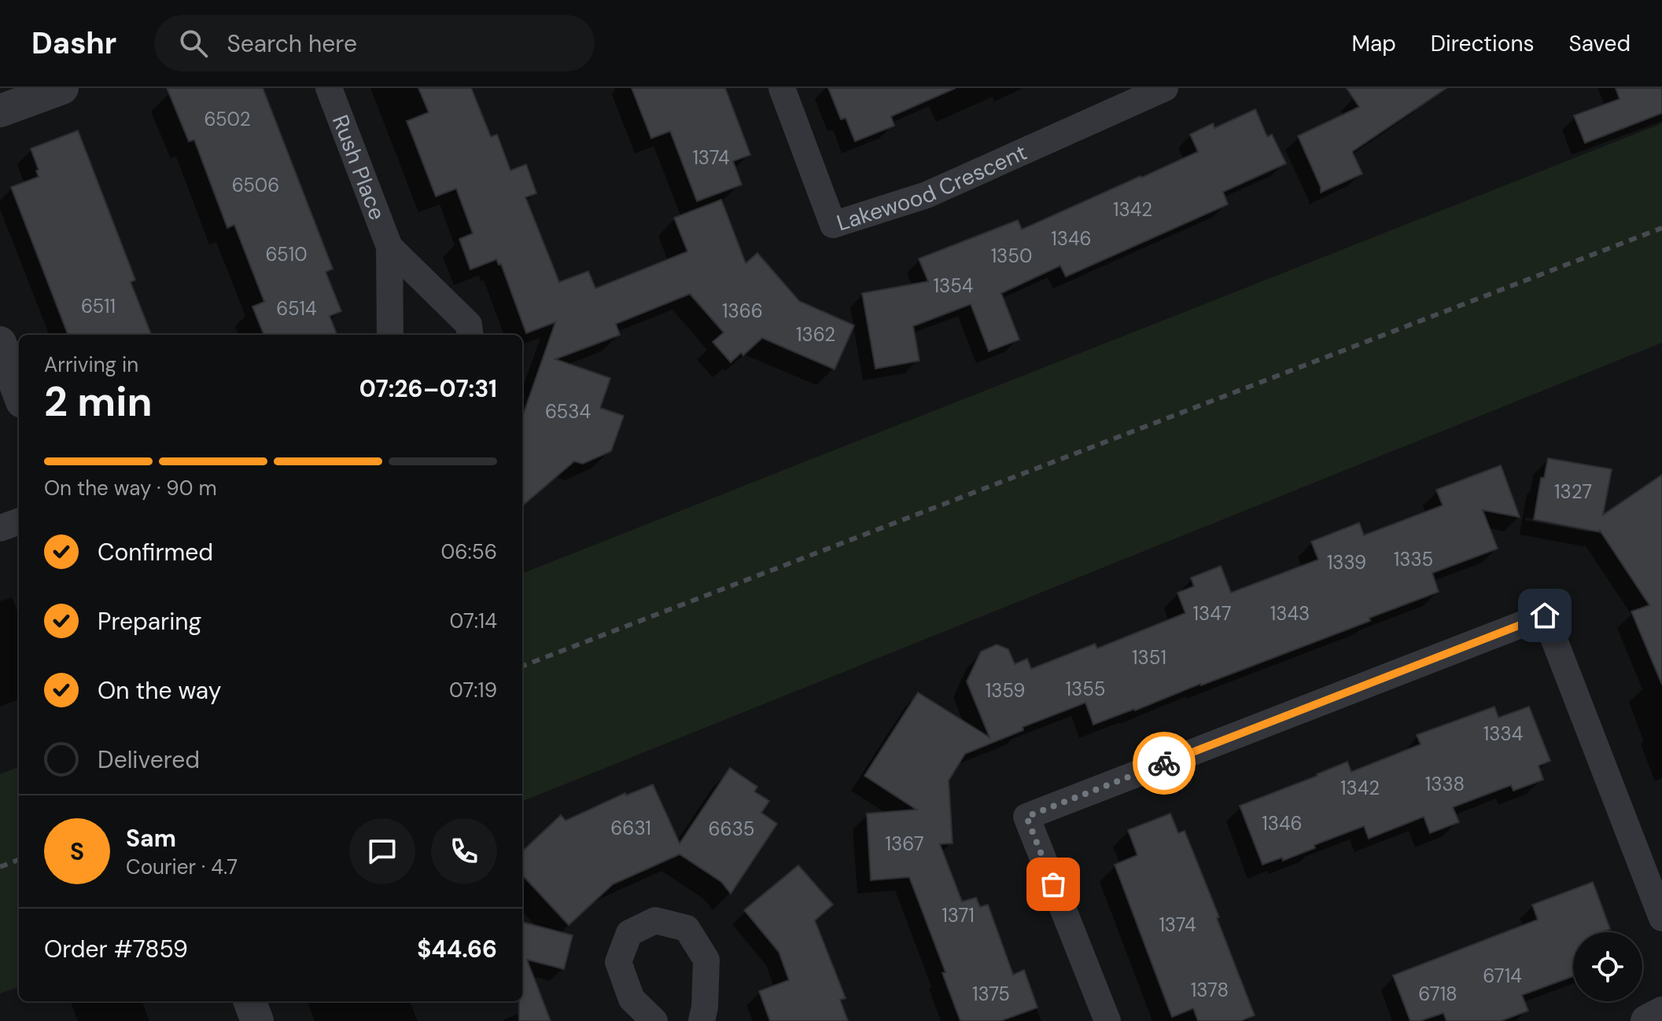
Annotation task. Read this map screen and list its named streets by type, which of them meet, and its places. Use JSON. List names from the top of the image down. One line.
{"streets":{"street":["Rush Place","Lakewood Crescent"]},"house_numbers":["6502","1374","6506","1342","1346","6510","1350","1354","6511","6514","1366","1362","6534","1327","1335","1339","1347","1343","1351","1355","1359","1334","1338","1342","1346","6631","6635","1367","1371","1374","6714","1378","1375","6718"],"page":{"header":"Dashr","search":"Search here","nav":["Map","Directions","Saved"],"heading":["2 min","Arriving in","07:26–07:31"],"panel":["Sam","Courier · 4.7","Order #7859","$44.66"],"bar":"On the way · 90 m","list":[["Confirmed","06:56"],["Preparing","07:14"],["On the way","07:19"],"Delivered"],"round":"S"}}
